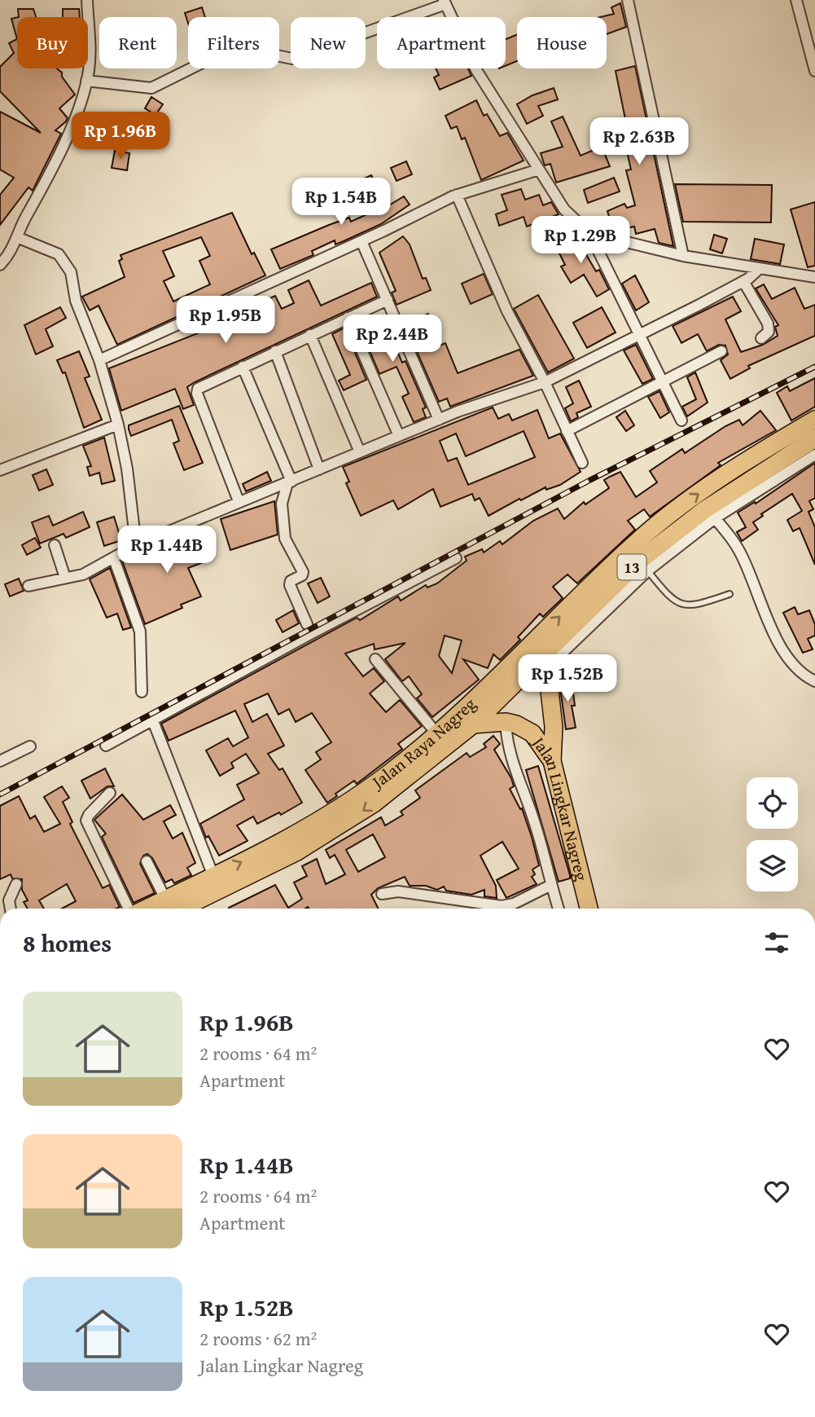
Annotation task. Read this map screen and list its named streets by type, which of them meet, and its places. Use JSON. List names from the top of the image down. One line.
{"streets":{"highway":["13","Jalan Raya Nagreg","Jalan Lingkar Nagreg"]},"crossings":[["Jalan Raya Nagreg","Jalan Lingkar Nagreg"]],"page":{"chip":["Buy","Rent","Filters","New","Apartment","House"],"price":["Rp 1.96B","Rp 2.63B","Rp 1.54B","Rp 1.29B","Rp 1.95B","Rp 2.44B","Rp 1.44B","Rp 1.52B"],"heading":"8 homes","list":[{"name":"Rp 1.96B","note":"2 rooms · 64 m² · Apartment"},{"name":"Rp 1.44B","note":"2 rooms · 64 m² · Apartment"},{"name":"Rp 1.52B","note":"2 rooms · 62 m² · Jalan Lingkar Nagreg"}]}}
